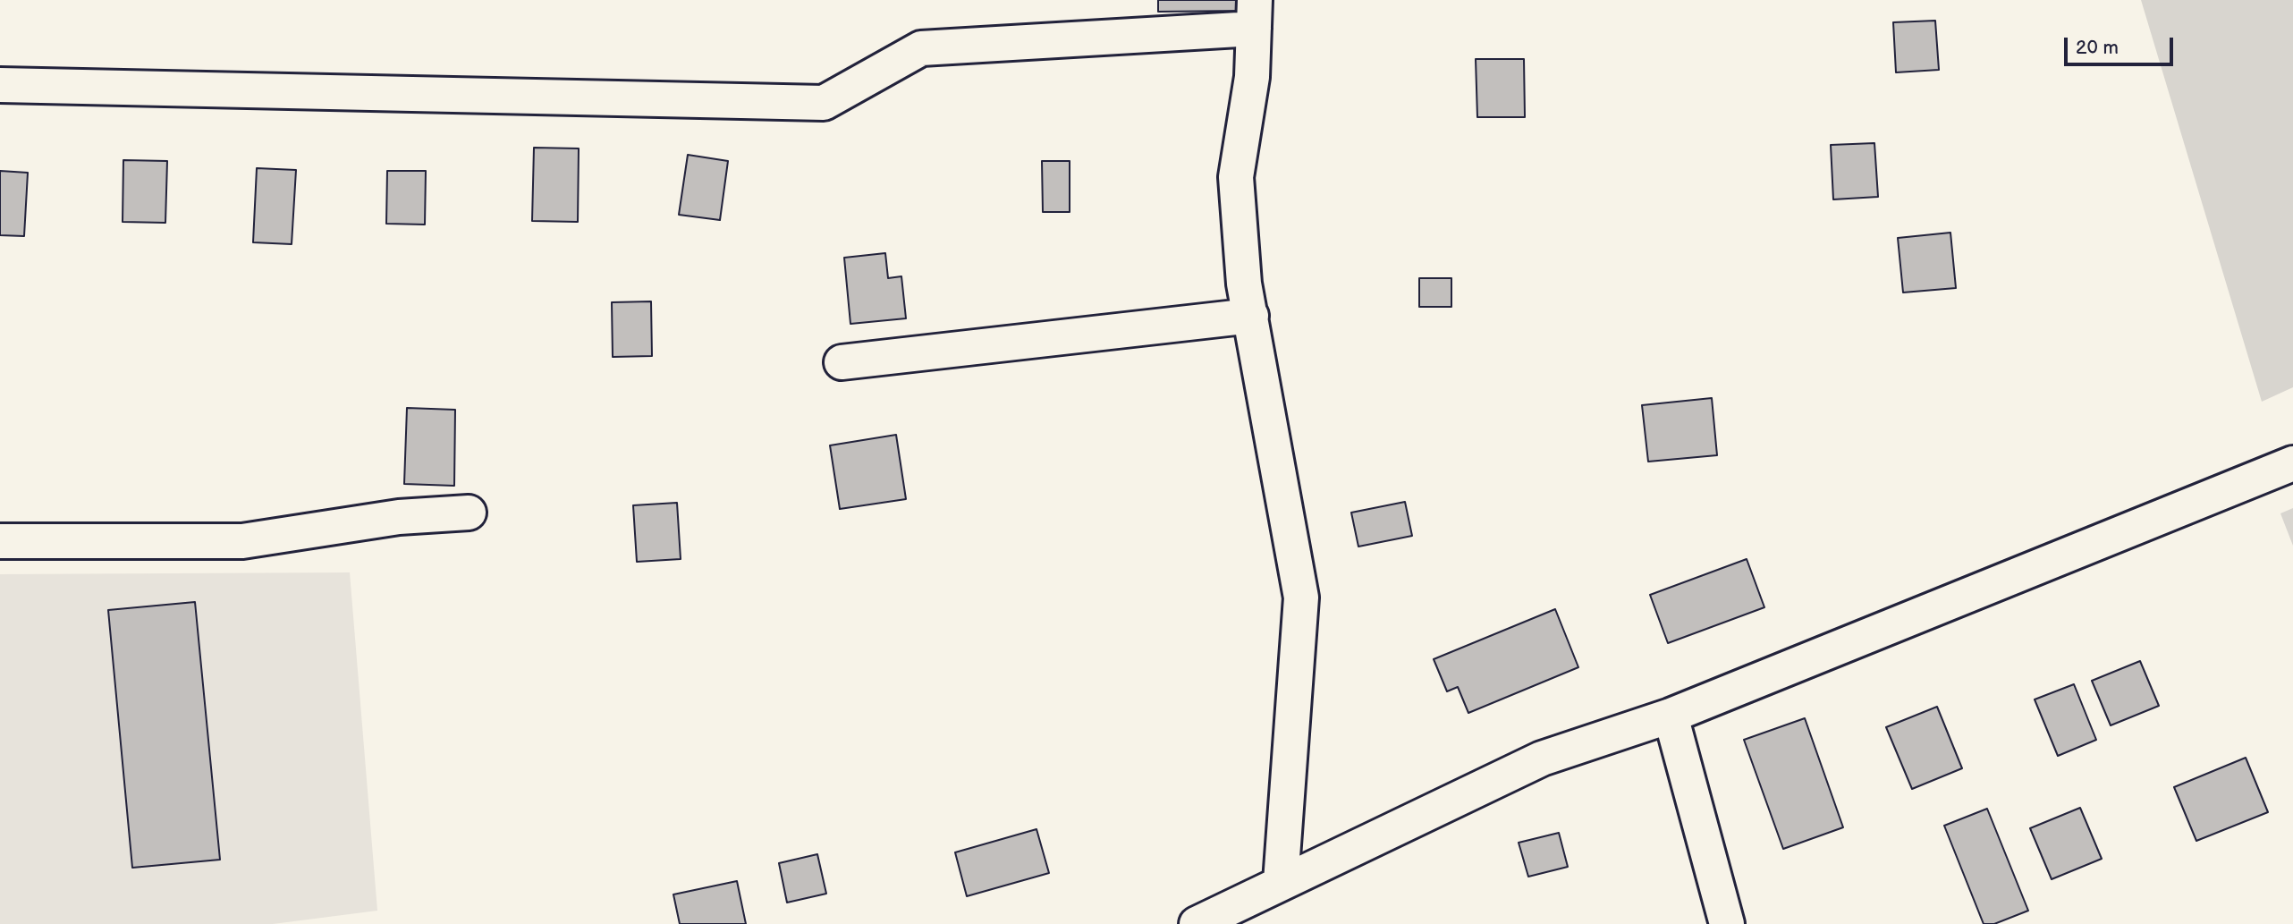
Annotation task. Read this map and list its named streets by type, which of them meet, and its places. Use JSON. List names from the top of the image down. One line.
{"scale_bar":"20 m"}
